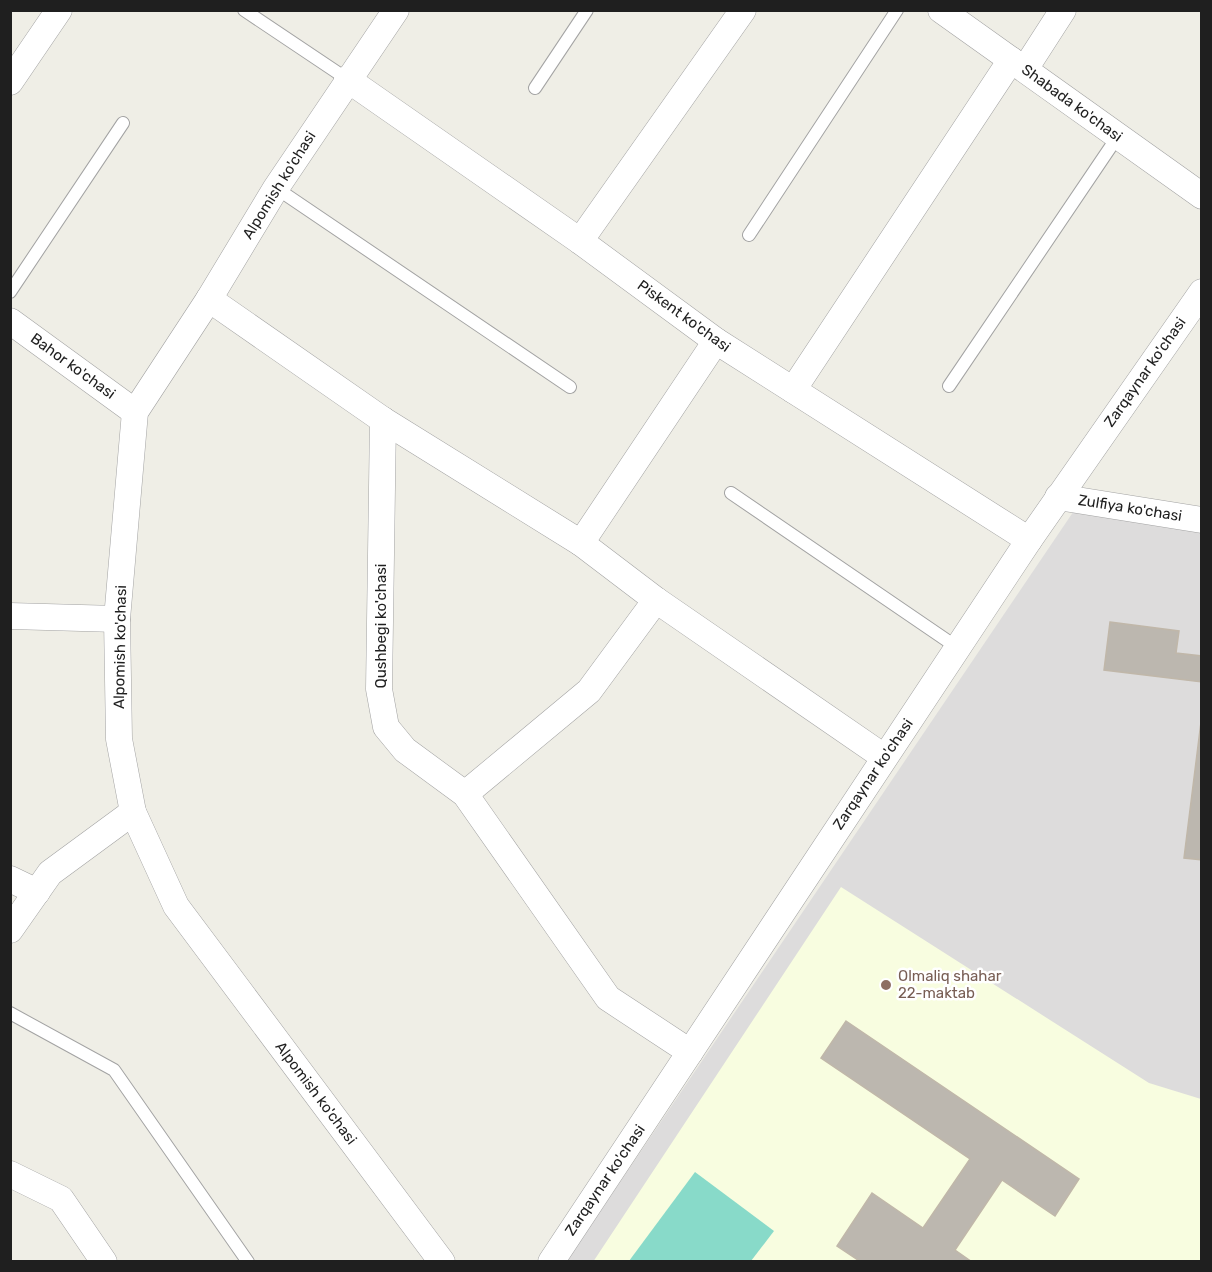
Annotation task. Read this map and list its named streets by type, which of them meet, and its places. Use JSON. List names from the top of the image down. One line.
{"streets":{"street":["Shabada ko'chasi","Alpomish ko'chasi","Piskent ko'chasi","Bahor ko'chasi","Zarqaynar ko'chasi","Zulfiya ko'chasi","Qushbegi ko'chasi"]},"crossings":[["Alpomish ko'chasi","Piskent ko'chasi"],["Alpomish ko'chasi","Bahor ko'chasi"],["Piskent ko'chasi","Zarqaynar ko'chasi"],["Zarqaynar ko'chasi","Zulfiya ko'chasi"],["Zarqaynar ko'chasi","Qushbegi ko'chasi"]],"places":["Olmaliq shahar 22-maktab"]}
